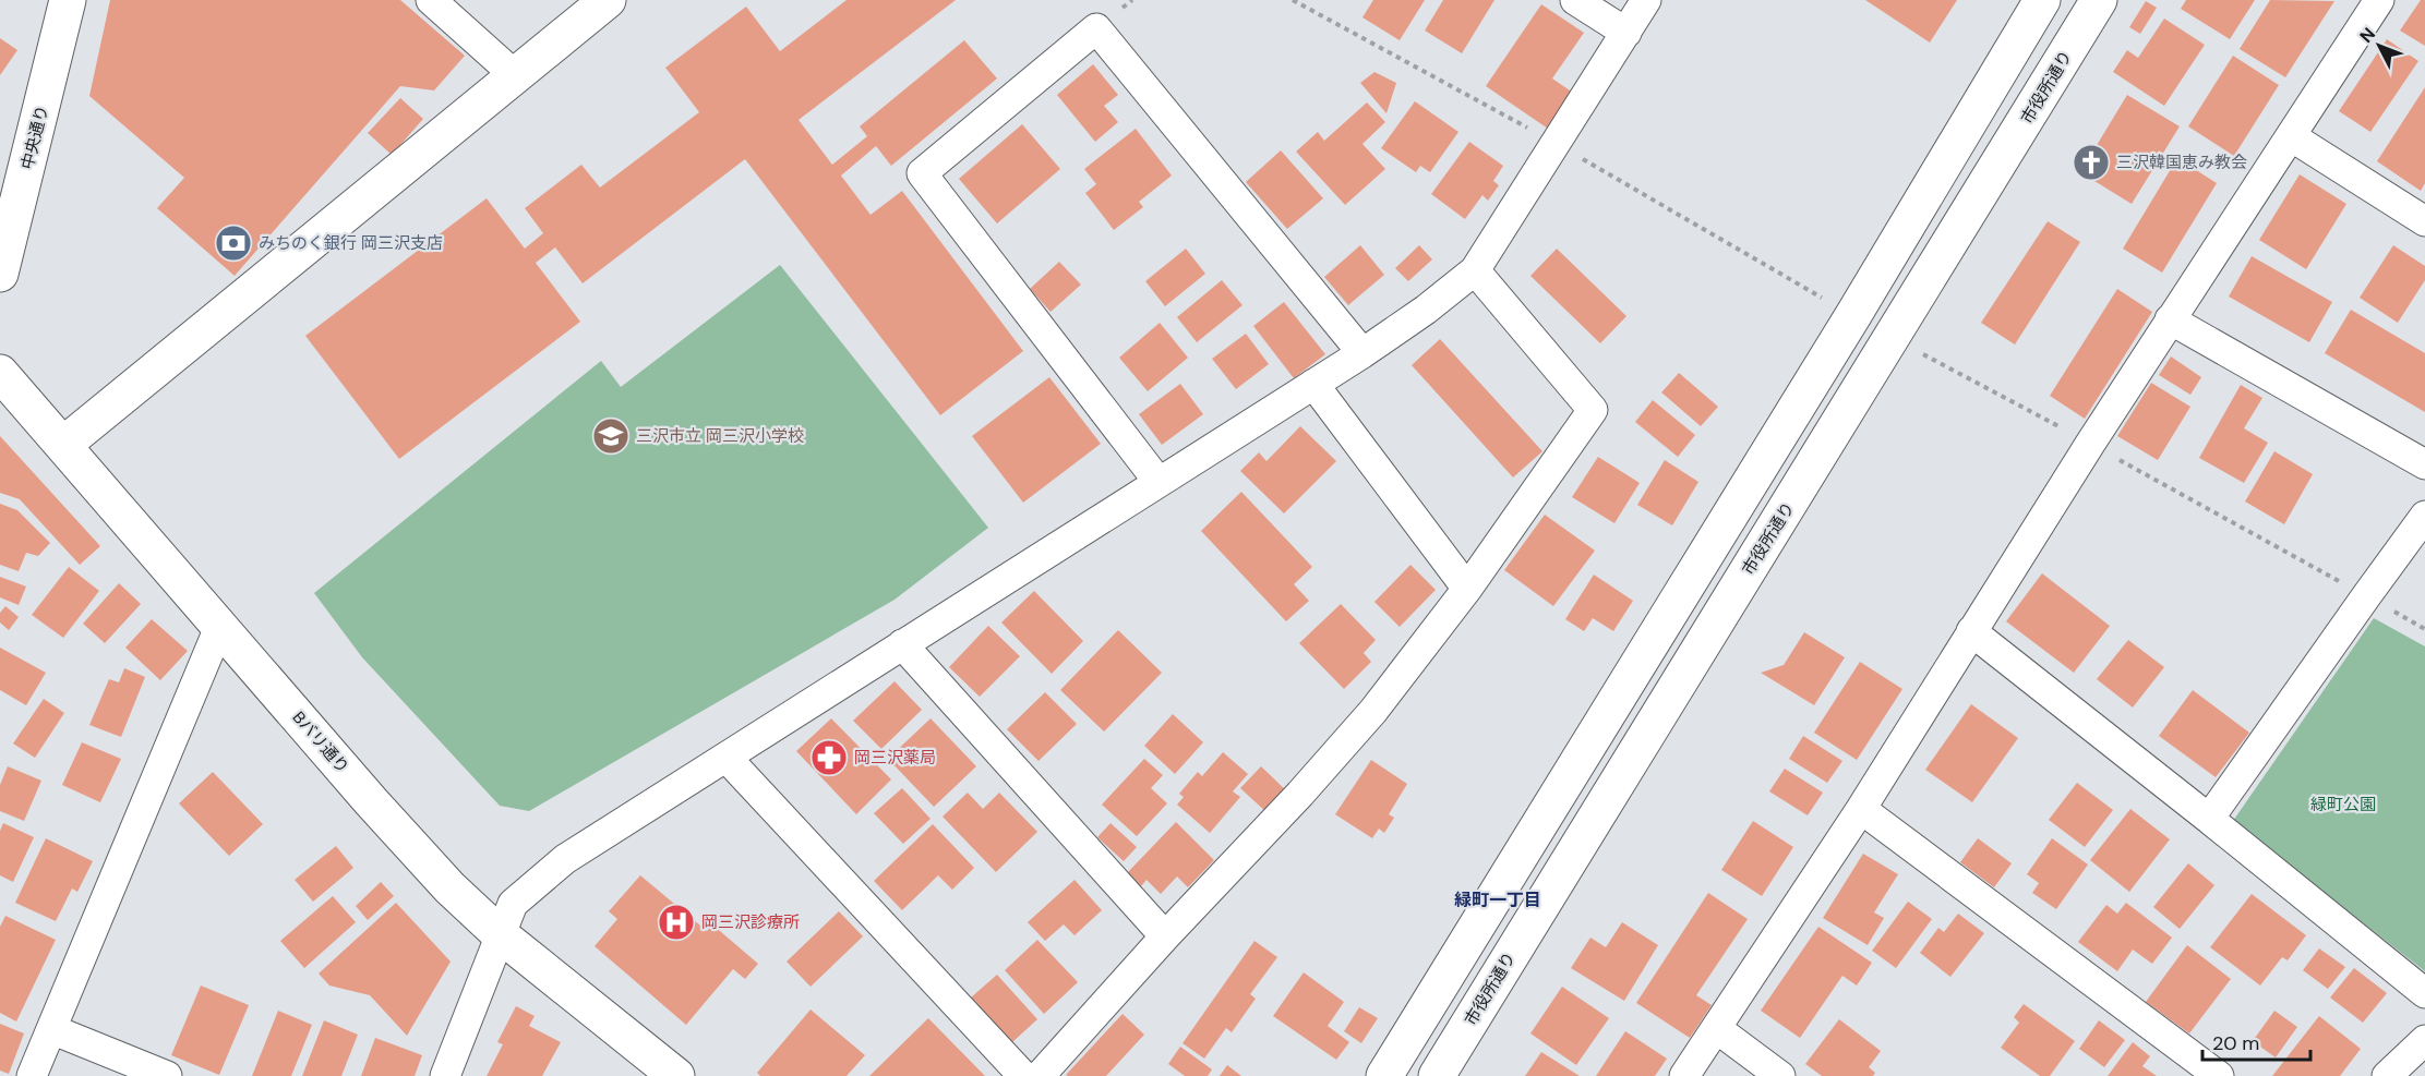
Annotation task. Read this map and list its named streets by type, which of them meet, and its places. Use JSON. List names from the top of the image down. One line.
{"streets":{"street":["市役所通り","中央通り","Bバリ通り"]},"districts":["緑町一丁目"],"parks":["緑町公園"],"places":{"church":["三沢韓国恵み教会"],"bank":["みちのく銀行 岡三沢支店"],"school or university":["三沢市立 岡三沢小学校"],"pharmacy":["岡三沢薬局"],"hospital":["岡三沢診療所"]},"scale_bar":"20 m","north":"top left"}
